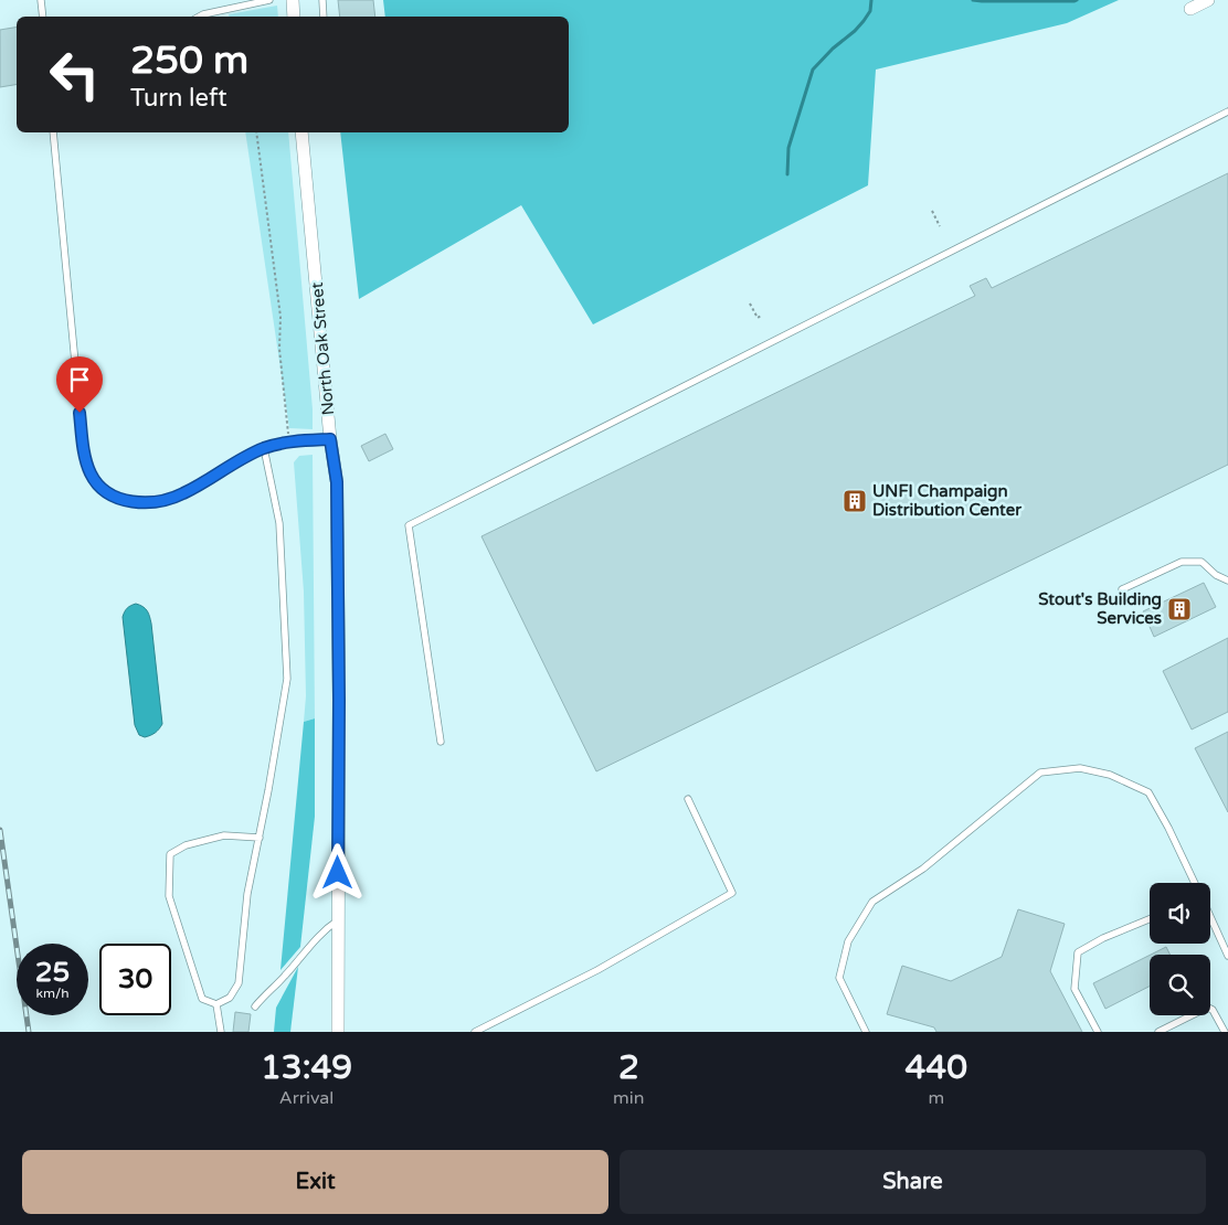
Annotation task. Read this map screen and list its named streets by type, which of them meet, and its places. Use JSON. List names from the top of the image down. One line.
{"streets":{"street":["North Oak Street"]},"places":{"building":["UNFI Champaign Distribution Center","Stout's Building Services"]},"page":{"turn":["250 m","Turn left"],"speed":"25 km/h","limit":"30","eta":["13:49","Arrival","2","min","440","m"],"buttons":["Exit","Share"]}}
